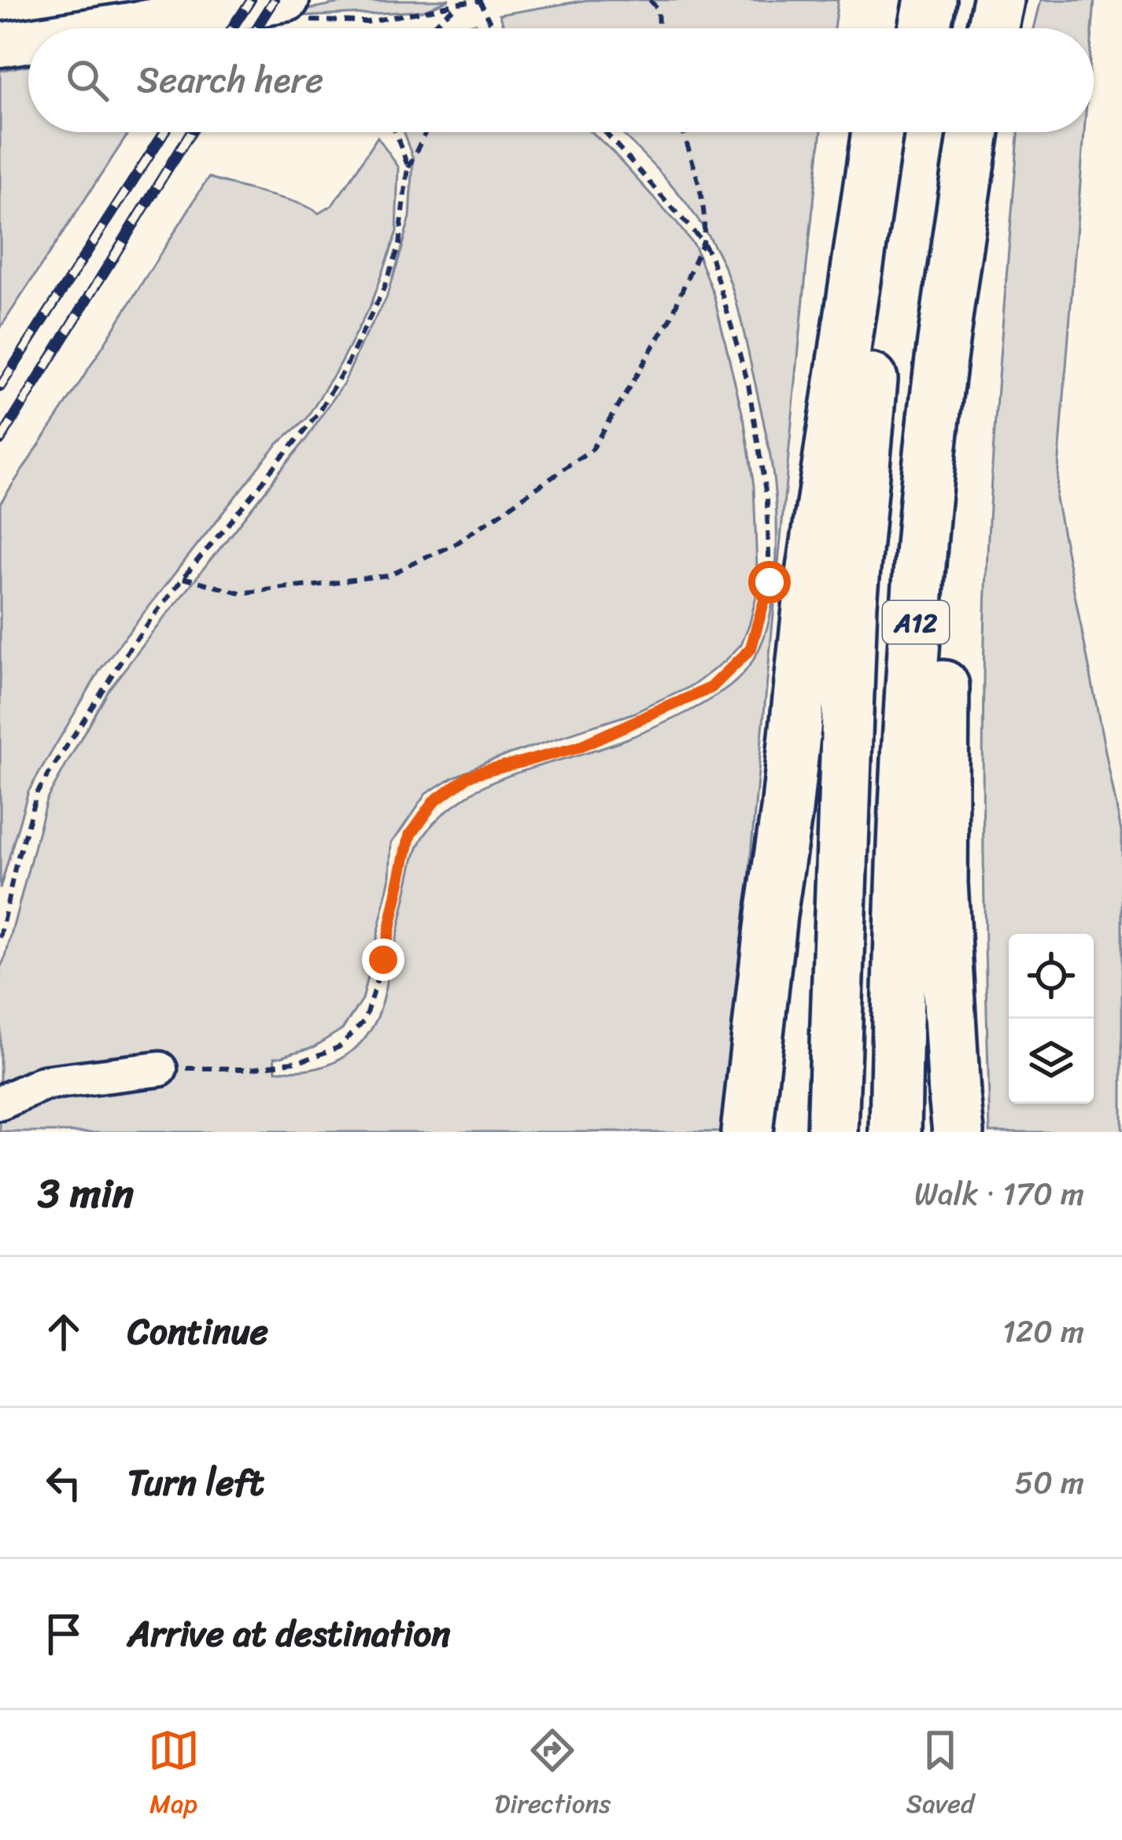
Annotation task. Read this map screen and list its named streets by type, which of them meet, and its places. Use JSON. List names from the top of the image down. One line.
{"streets":{"highway":["A12"]},"page":{"search":"Search here","heading":["3 min","Walk · 170 m"],"list":[["Continue","120 m"],["Turn left","50 m"],"Arrive at destination"],"nav":["Map","Directions","Saved"]}}
